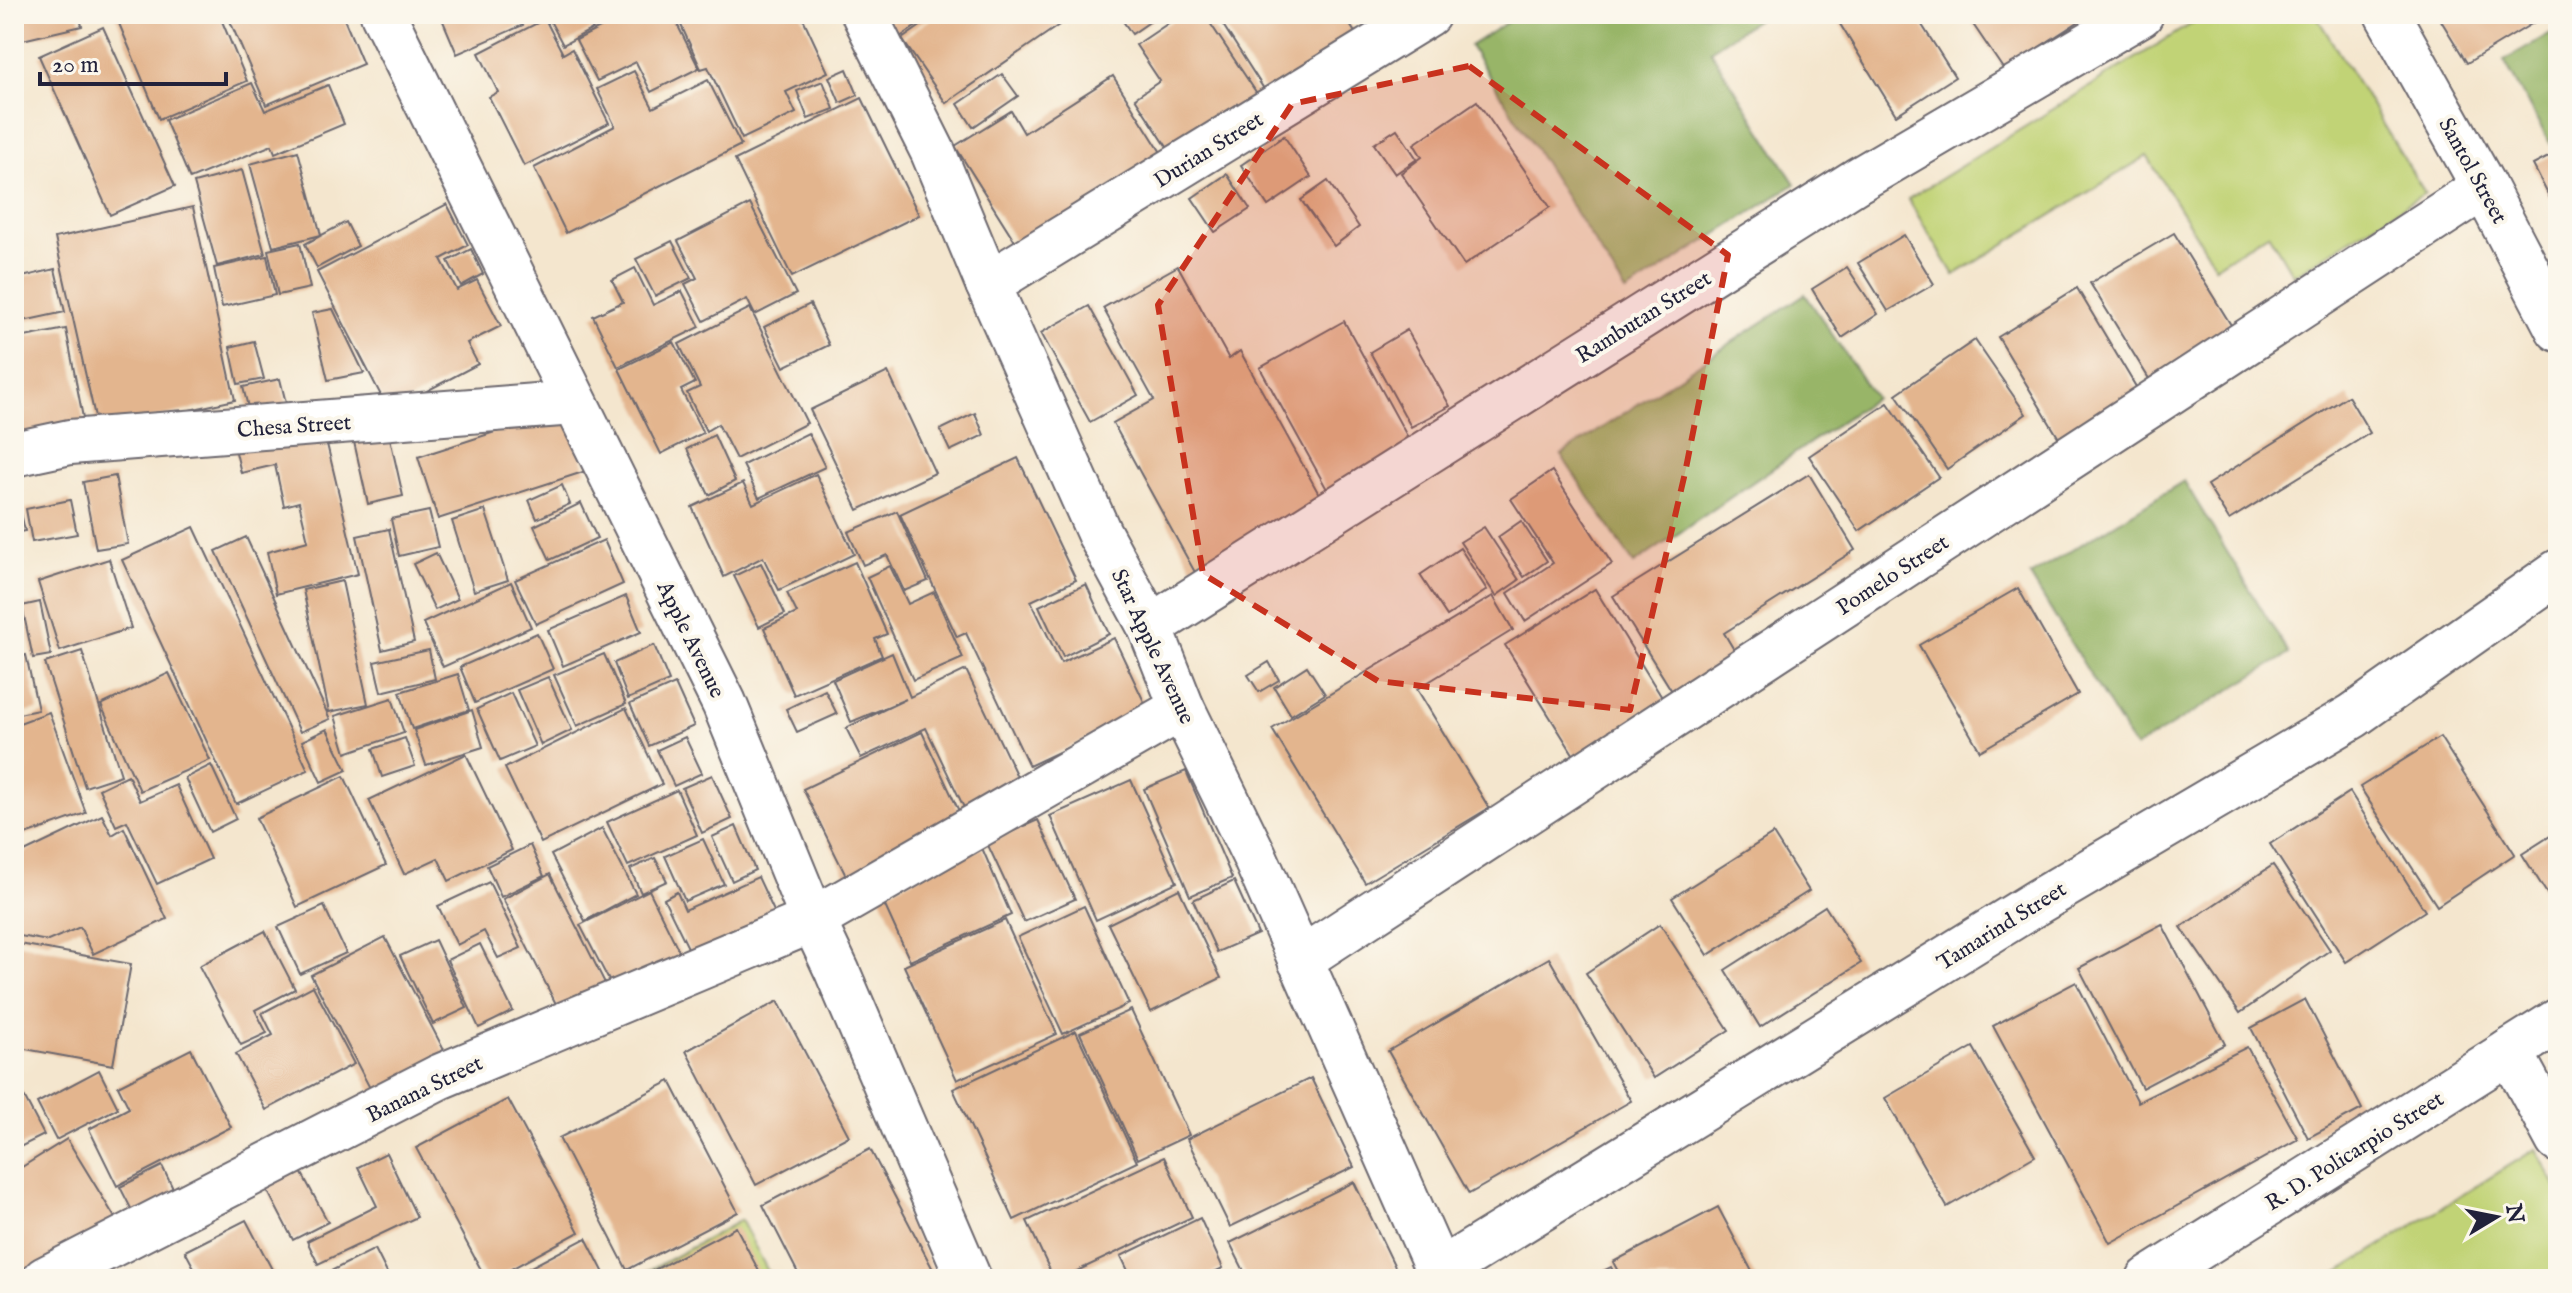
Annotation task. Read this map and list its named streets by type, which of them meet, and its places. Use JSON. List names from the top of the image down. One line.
{"streets":{"street":["Durian Street","Santol Street","Rambutan Street","Chesa Street","Pomelo Street","Apple Avenue","Star Apple Avenue","Tamarind Street","Banana Street","R. D. Policarpio Street"]},"crossings":[["Durian Street","Star Apple Avenue"],["Santol Street","Pomelo Street"],["Rambutan Street","Star Apple Avenue"],["Chesa Street","Apple Avenue"],["Pomelo Street","Star Apple Avenue"],["Apple Avenue","Banana Street"],["Star Apple Avenue","Tamarind Street"],["Star Apple Avenue","Banana Street"]],"scale_bar":"20 m","north":"right"}
